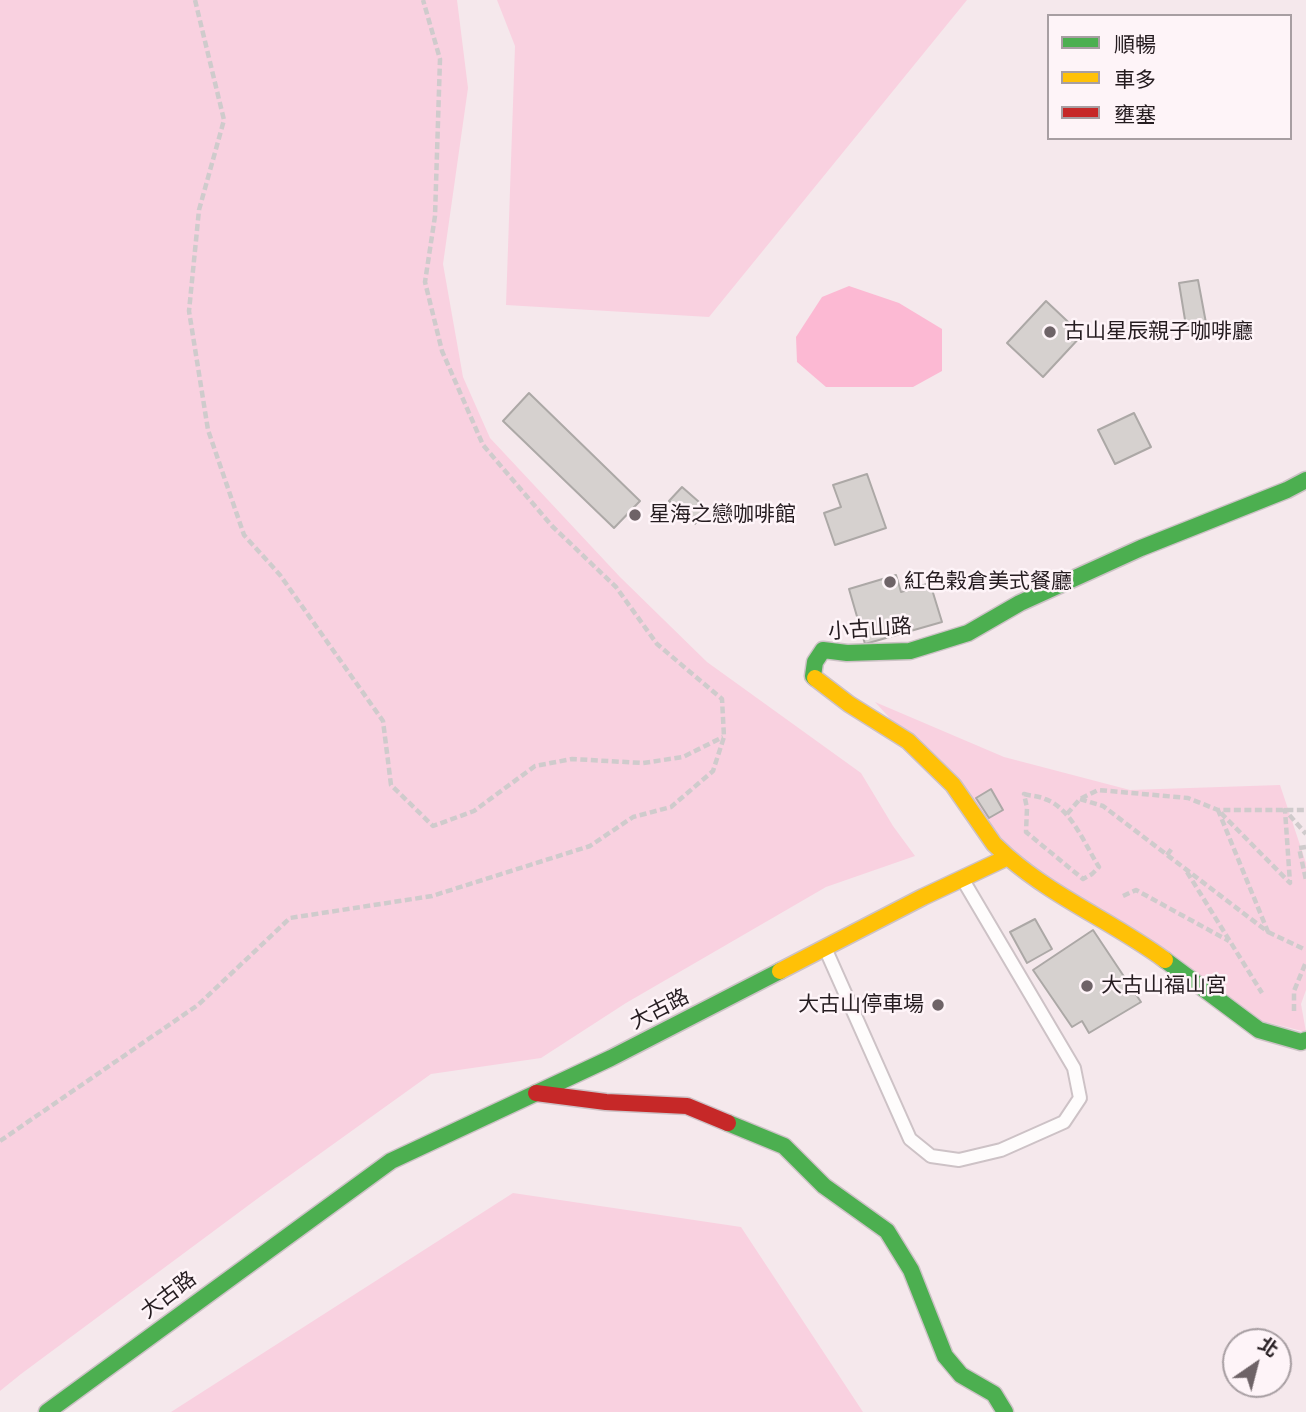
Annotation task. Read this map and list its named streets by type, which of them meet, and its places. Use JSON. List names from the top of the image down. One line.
{"streets":{"street":["小古山路","大古路"]},"crossings":[["小古山路","大古路"]],"places":["古山星辰親子咖啡廳","星海之戀咖啡館","紅色榖倉美式餐廳","大古山福山宮","大古山停車場"],"legend":["順暢","車多","壅塞"],"north":"top right"}
